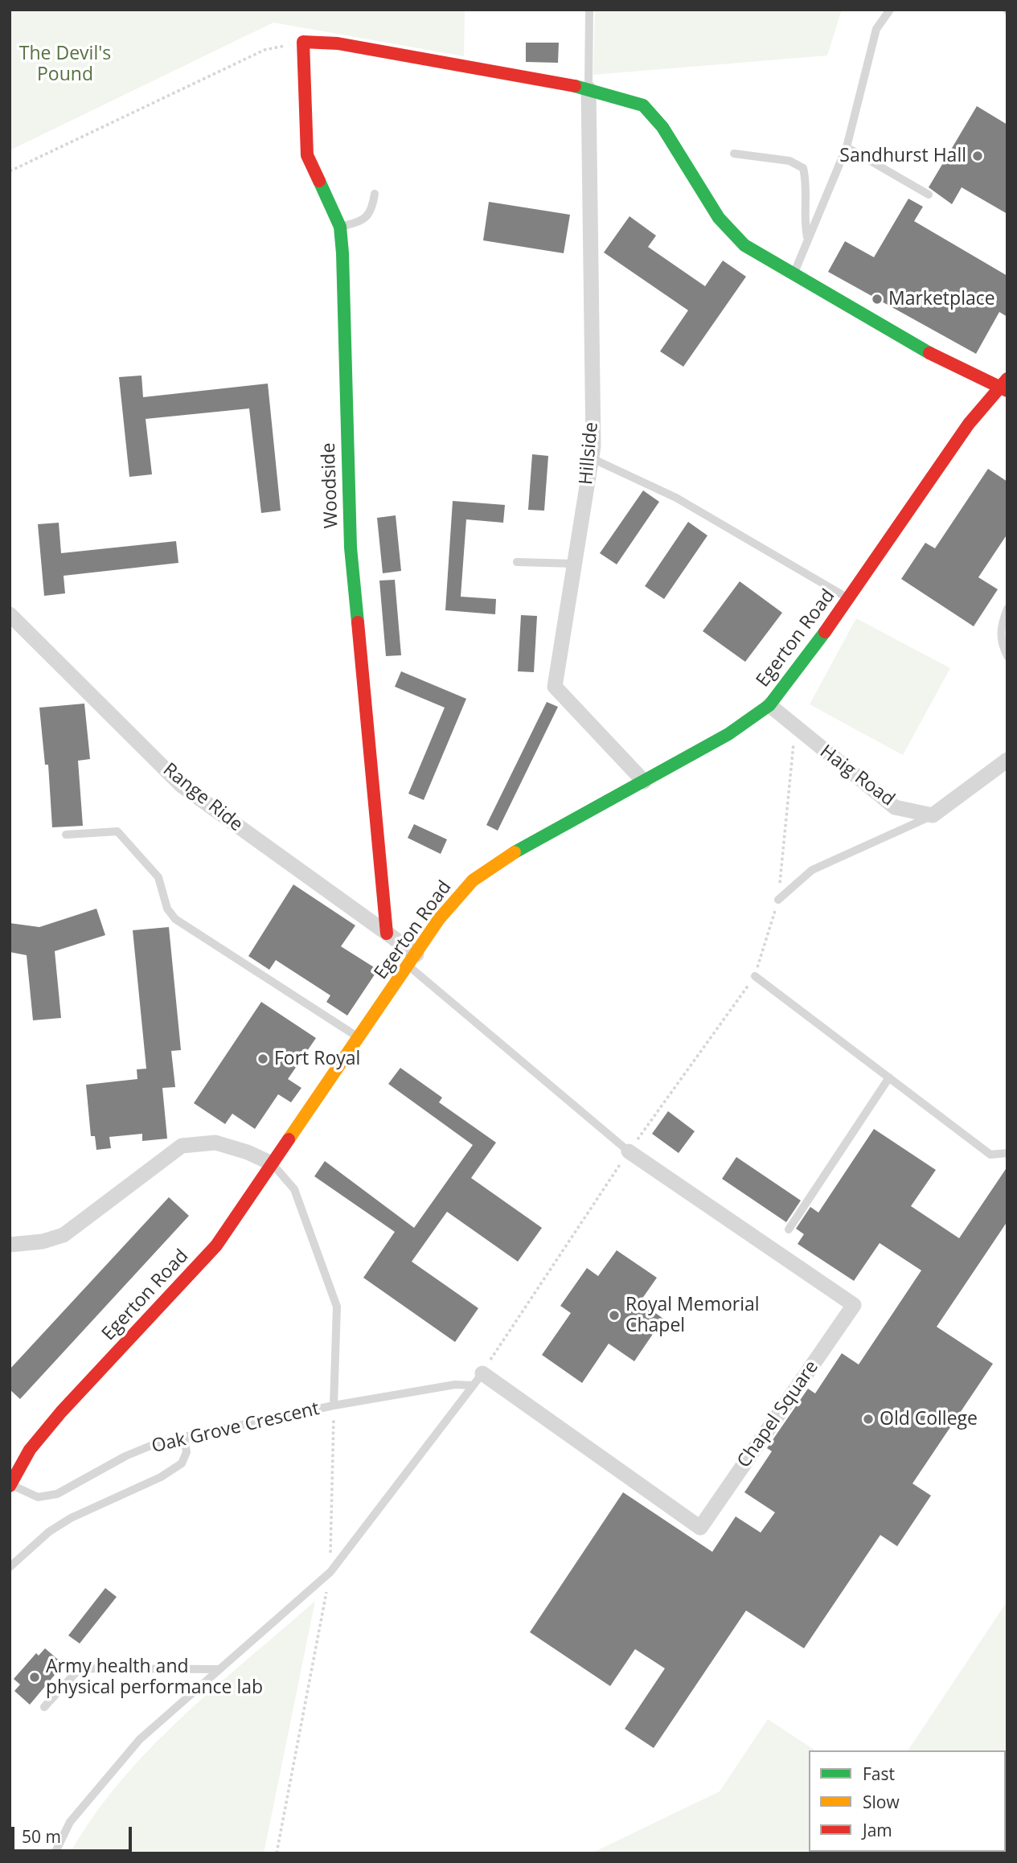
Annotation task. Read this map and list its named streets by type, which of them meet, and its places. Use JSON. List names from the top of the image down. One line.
{"streets":{"street":["Hillside","Woodside","Egerton Road","Haig Road","Range Ride","Chapel Square"],"lane":["Oak Grove Crescent"]},"crossings":[["Hillside","Egerton Road"],["Woodside","Range Ride"],["Egerton Road","Haig Road"],["Egerton Road","Range Ride"],["Egerton Road","Oak Grove Crescent"],["Chapel Square","Oak Grove Crescent"]],"parks":["The Devil's Pound"],"places":["Sandhurst Hall","Marketplace","Fort Royal","Royal Memorial Chapel","Old College","Army health and physical performance lab"],"legend":["Fast","Slow","Jam"],"scale_bar":"50 m"}
